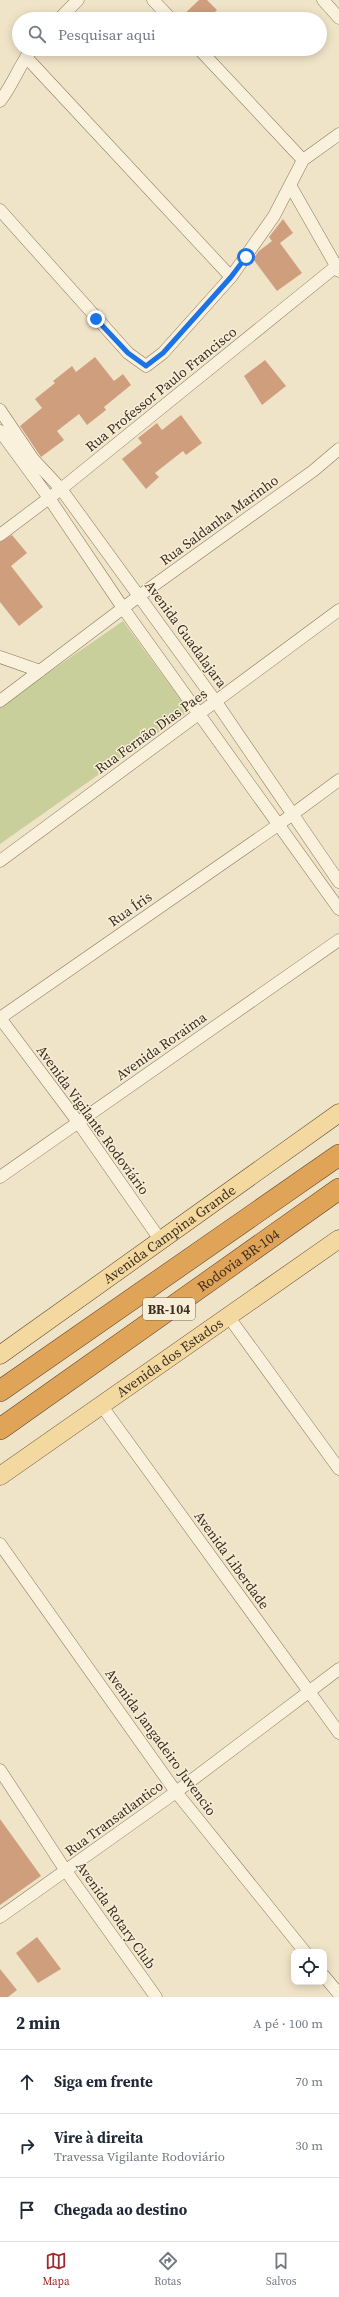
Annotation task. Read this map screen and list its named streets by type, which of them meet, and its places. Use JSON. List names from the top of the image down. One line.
{"streets":{"highway":["Rodovia BR-104","BR-104"],"main road":["Avenida Campina Grande","Avenida dos Estados"],"street":["Rua Professor Paulo Francisco","Rua Saldanha Marinho","Avenida Guadalajara","Rua Fernão Dias Paes","Rua Íris","Avenida Roraima","Avenida Vigilante Rodoviário","Avenida Liberdade","Avenida Jangadeiro Juvencio","Rua Transatlantico","Avenida Rotary Club"]},"crossings":[["Rua Professor Paulo Francisco","Avenida Guadalajara"],["Rua Saldanha Marinho","Avenida Guadalajara"],["Avenida Guadalajara","Rua Fernão Dias Paes"],["Avenida Guadalajara","Rua Íris"],["Rua Íris","Avenida Vigilante Rodoviário"],["Avenida Roraima","Avenida Vigilante Rodoviário"],["Avenida Vigilante Rodoviário","Avenida Campina Grande"],["Avenida dos Estados","Avenida Liberdade"],["Avenida Liberdade","Rua Transatlantico"],["Avenida Jangadeiro Juvencio","Rua Transatlantico"],["Rua Transatlantico","Avenida Rotary Club"]],"page":{"search":"Pesquisar aqui","heading":["2 min","A pé · 100 m"],"list":[["Siga em frente","70 m"],["Vire à direita","Travessa Vigilante Rodoviário","30 m"],"Chegada ao destino"],"nav":["Mapa","Rotas","Salvos"]}}
